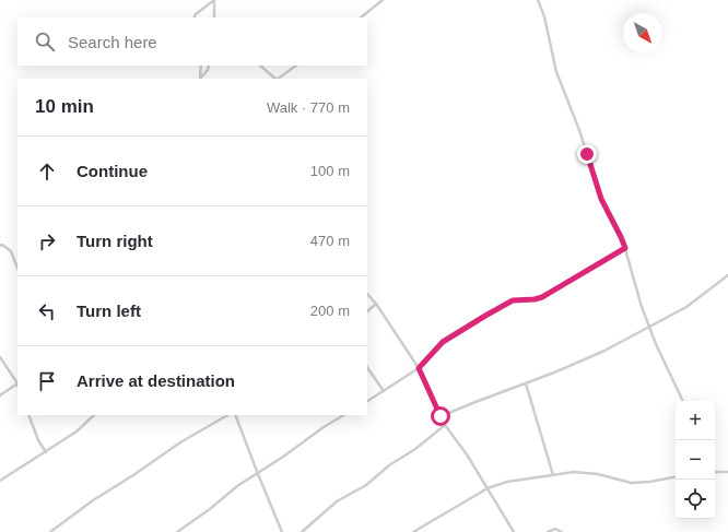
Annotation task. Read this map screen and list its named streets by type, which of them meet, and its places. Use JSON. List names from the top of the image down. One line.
{"north":"bottom right","page":{"search":"Search here","heading":["10 min","Walk · 770 m"],"list":[["Continue","100 m"],["Turn right","470 m"],["Turn left","200 m"],"Arrive at destination"],"map_buttons":["+","−"]}}
